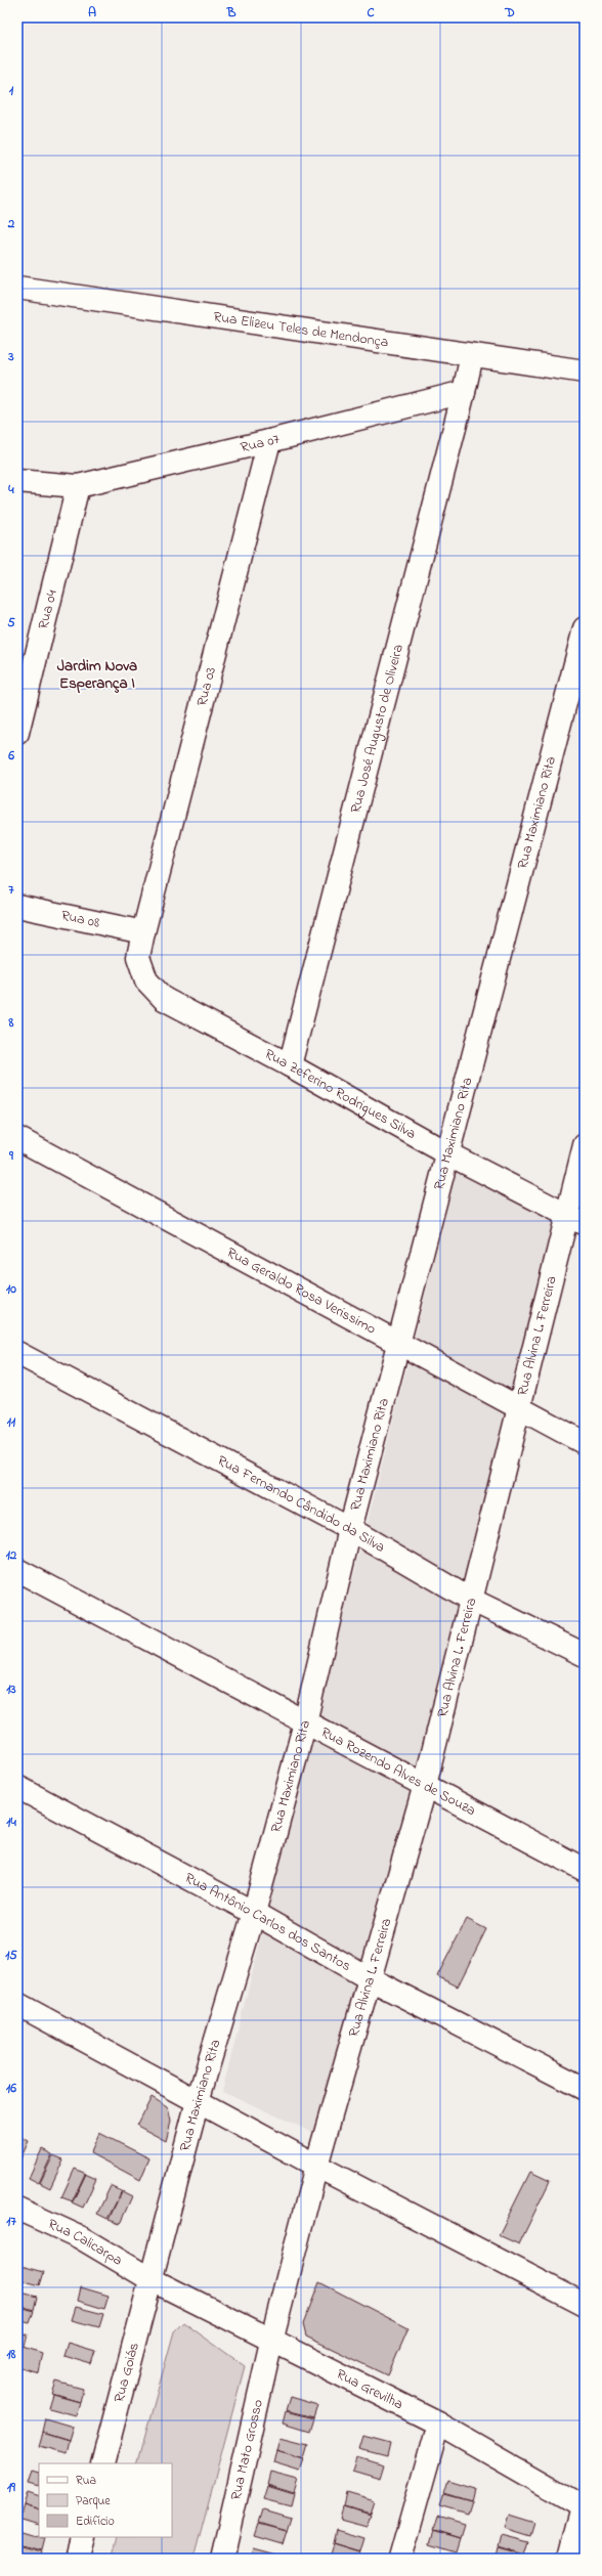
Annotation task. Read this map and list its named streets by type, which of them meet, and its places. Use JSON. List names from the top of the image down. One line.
{"streets":{"street":["Rua Elizeu Teles de Mendonça","Rua 07","Rua 04","Rua 03","Rua José Augusto de Oliveira","Rua Maximiano Rita","Rua 08","Rua Zeferino Rodrigues Silva","Rua Geraldo Rosa Verissimo","Rua Alvina L. Ferreira","Rua Fernando Cândido da Silva","Rua Rozendo Alves de Souza","Rua Antônio Carlos dos Santos","Rua Calicarpa","Rua Goiás","Rua Grevilha","Rua Mato Grosso"]},"crossings":[["Rua 07","Rua 04"],["Rua 07","Rua 03"],["Rua 07","Rua José Augusto de Oliveira"],["Rua 03","Rua 08"],["Rua 03","Rua Zeferino Rodrigues Silva"],["Rua José Augusto de Oliveira","Rua Zeferino Rodrigues Silva"],["Rua Maximiano Rita","Rua Zeferino Rodrigues Silva"],["Rua Maximiano Rita","Rua Geraldo Rosa Verissimo"],["Rua Maximiano Rita","Rua Fernando Cândido da Silva"],["Rua Maximiano Rita","Rua Rozendo Alves de Souza"],["Rua Maximiano Rita","Rua Antônio Carlos dos Santos"],["Rua Maximiano Rita","Rua Calicarpa"],["Rua Maximiano Rita","Rua Goiás"],["Rua Maximiano Rita","Rua Grevilha"],["Rua 08","Rua Zeferino Rodrigues Silva"],["Rua Zeferino Rodrigues Silva","Rua Alvina L. Ferreira"],["Rua Geraldo Rosa Verissimo","Rua Alvina L. Ferreira"],["Rua Alvina L. Ferreira","Rua Fernando Cândido da Silva"],["Rua Alvina L. Ferreira","Rua Rozendo Alves de Souza"],["Rua Alvina L. Ferreira","Rua Antônio Carlos dos Santos"],["Rua Calicarpa","Rua Goiás"],["Rua Calicarpa","Rua Grevilha"],["Rua Goiás","Rua Grevilha"],["Rua Grevilha","Rua Mato Grosso"]],"districts":["Jardim Nova Esperança I"],"legend":["Rua","Parque","Edifício"],"grid":{"columns":["A","B","C","D"],"rows":["1","2","3","4","5","6","7","8","9","10","11","12","13","14","15","16","17","18","19"]}}
